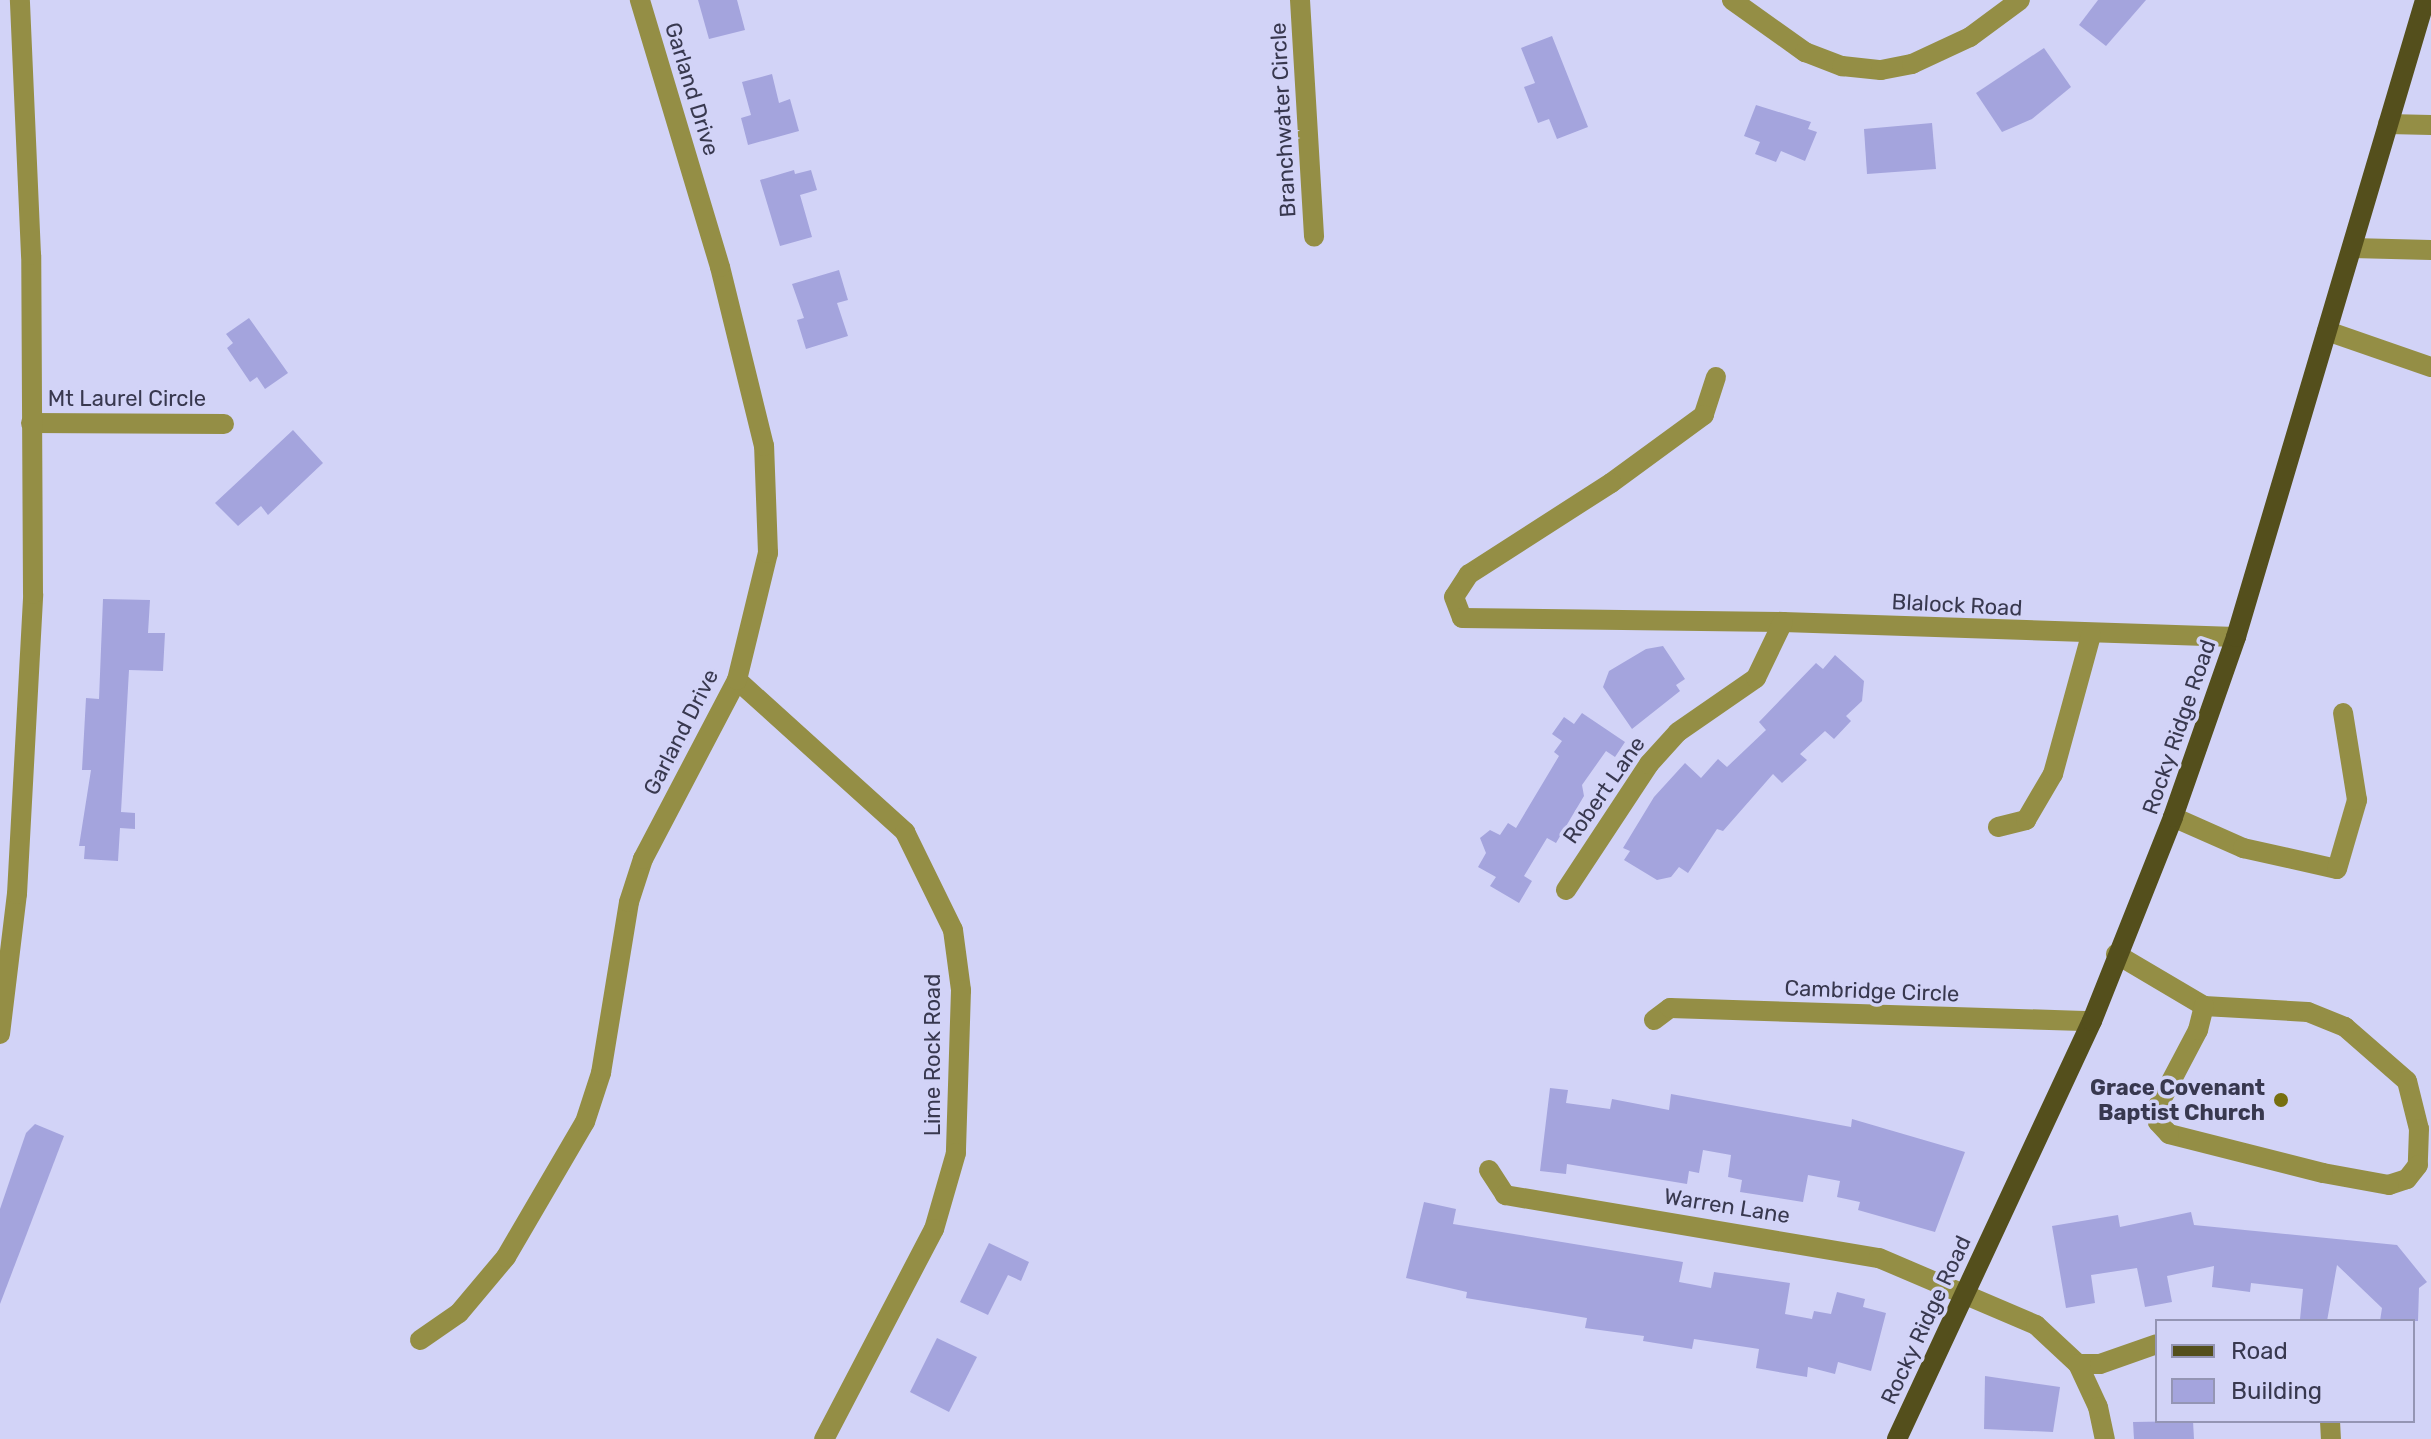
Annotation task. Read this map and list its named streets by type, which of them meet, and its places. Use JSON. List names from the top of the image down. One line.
{"streets":{"main road":["Rocky Ridge Road"],"street":["Garland Drive","Branchwater Circle","Mt Laurel Circle","Blalock Road","Robert Lane","Cambridge Circle","Lime Rock Road","Warren Lane"]},"crossings":[["Garland Drive","Lime Rock Road"],["Blalock Road","Rocky Ridge Road"],["Blalock Road","Robert Lane"],["Rocky Ridge Road","Cambridge Circle"],["Rocky Ridge Road","Warren Lane"]],"places":["Grace Covenant Baptist Church"],"legend":["Road","Building"]}
